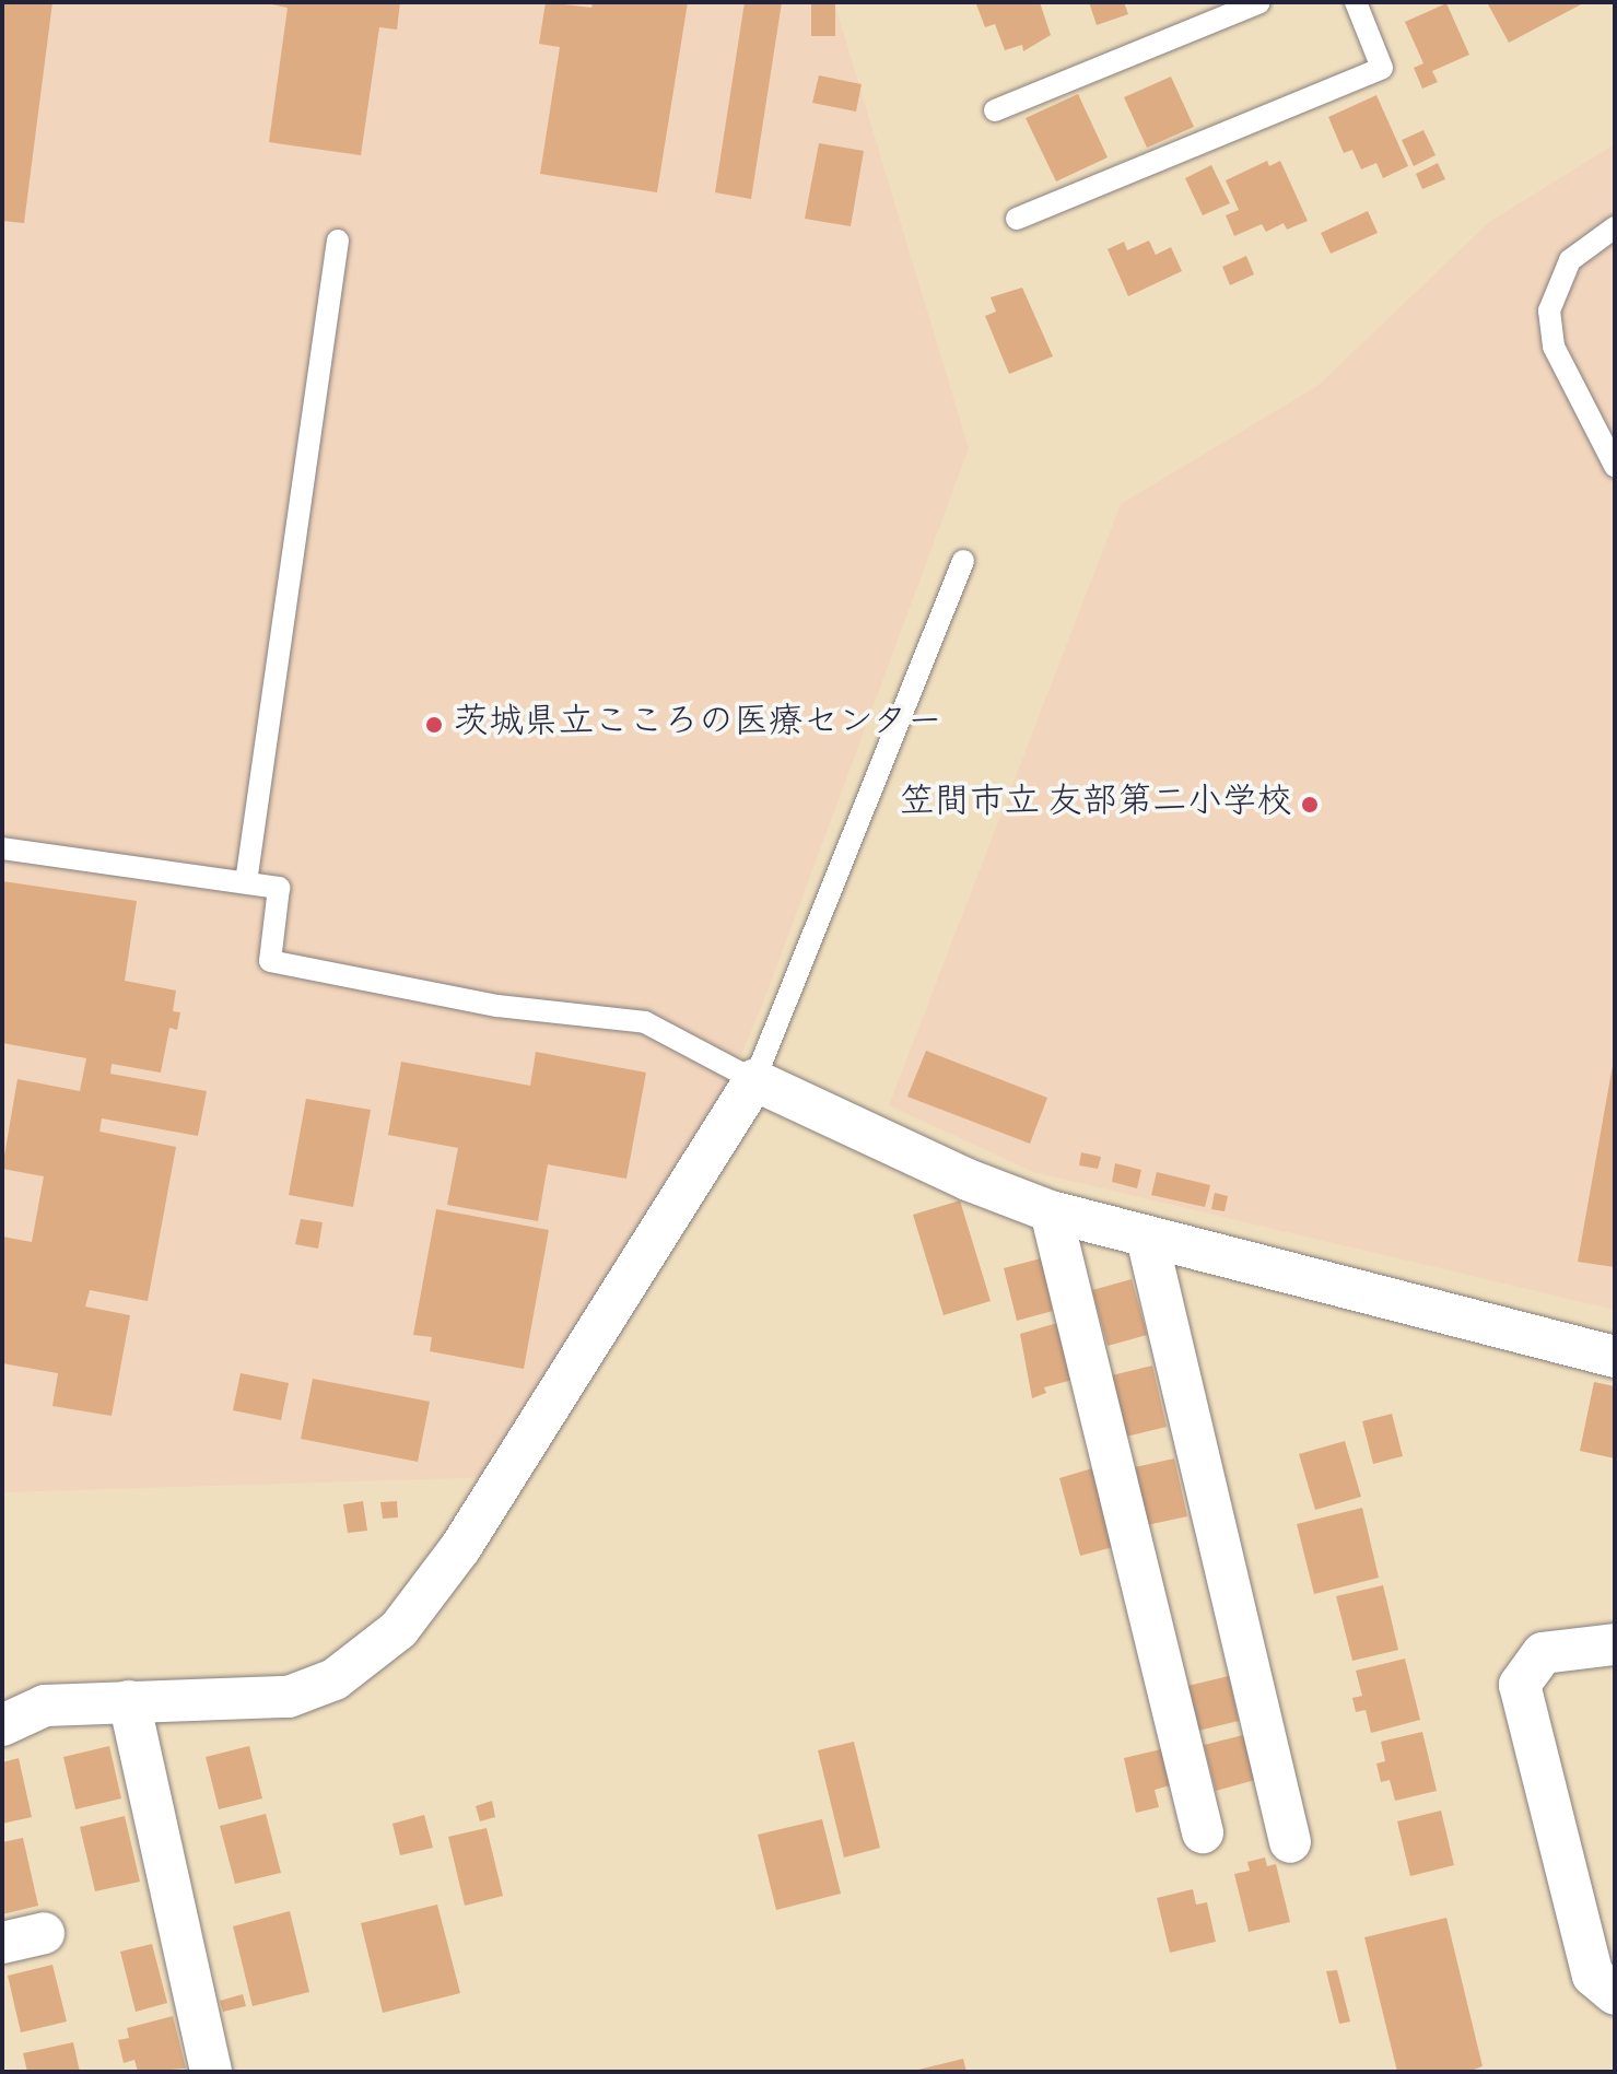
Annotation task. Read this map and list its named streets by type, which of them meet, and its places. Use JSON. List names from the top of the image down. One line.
{"places":["茨城県立こころの医療センター","笠間市立 友部第二小学校"]}
